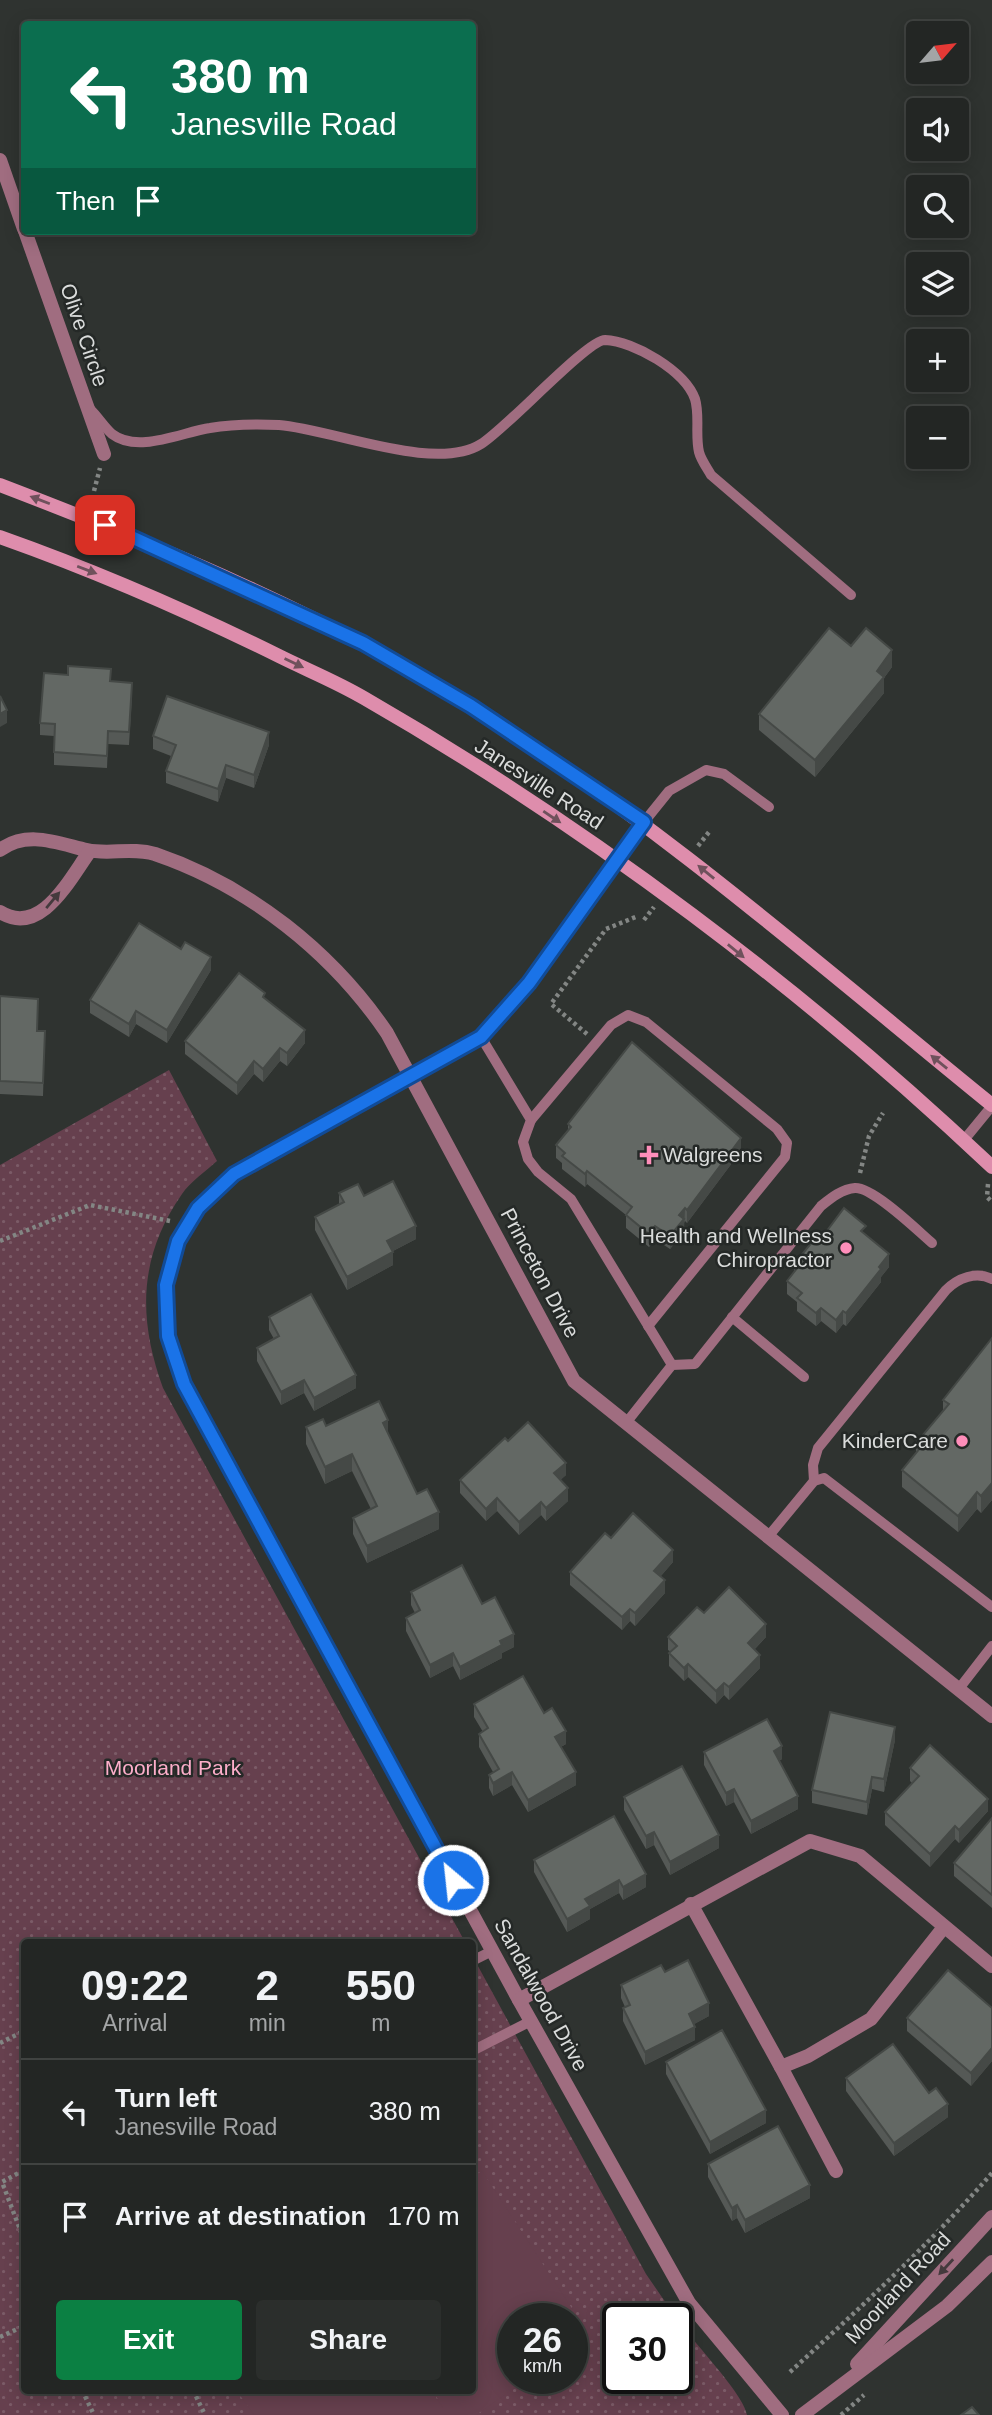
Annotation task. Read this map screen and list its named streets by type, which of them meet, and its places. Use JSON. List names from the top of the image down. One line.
{"streets":{"main road":["Janesville Road"],"street":["Olive Circle","Princeton Drive","Sandalwood Drive","Moorland Road"]},"crossings":[["Janesville Road","Sandalwood Drive"],["Princeton Drive","Sandalwood Drive"]],"parks":["Moorland Park"],"places":{"health":["Walgreens"],"other":["Health and Wellness Chiropractor","KinderCare"]},"north":"top right","page":{"map_buttons":["+","−"],"turn":["380 m","Janesville Road"],"then":"Then","eta":["09:22","Arrival","2","min","550","m"],"list":[{"name":"Turn left","note":"Janesville Road","value":"380 m"},{"name":"Arrive at destination","value":"170 m"}],"buttons":["Exit","Share"],"speed":"26 km/h","limit":"30"}}
